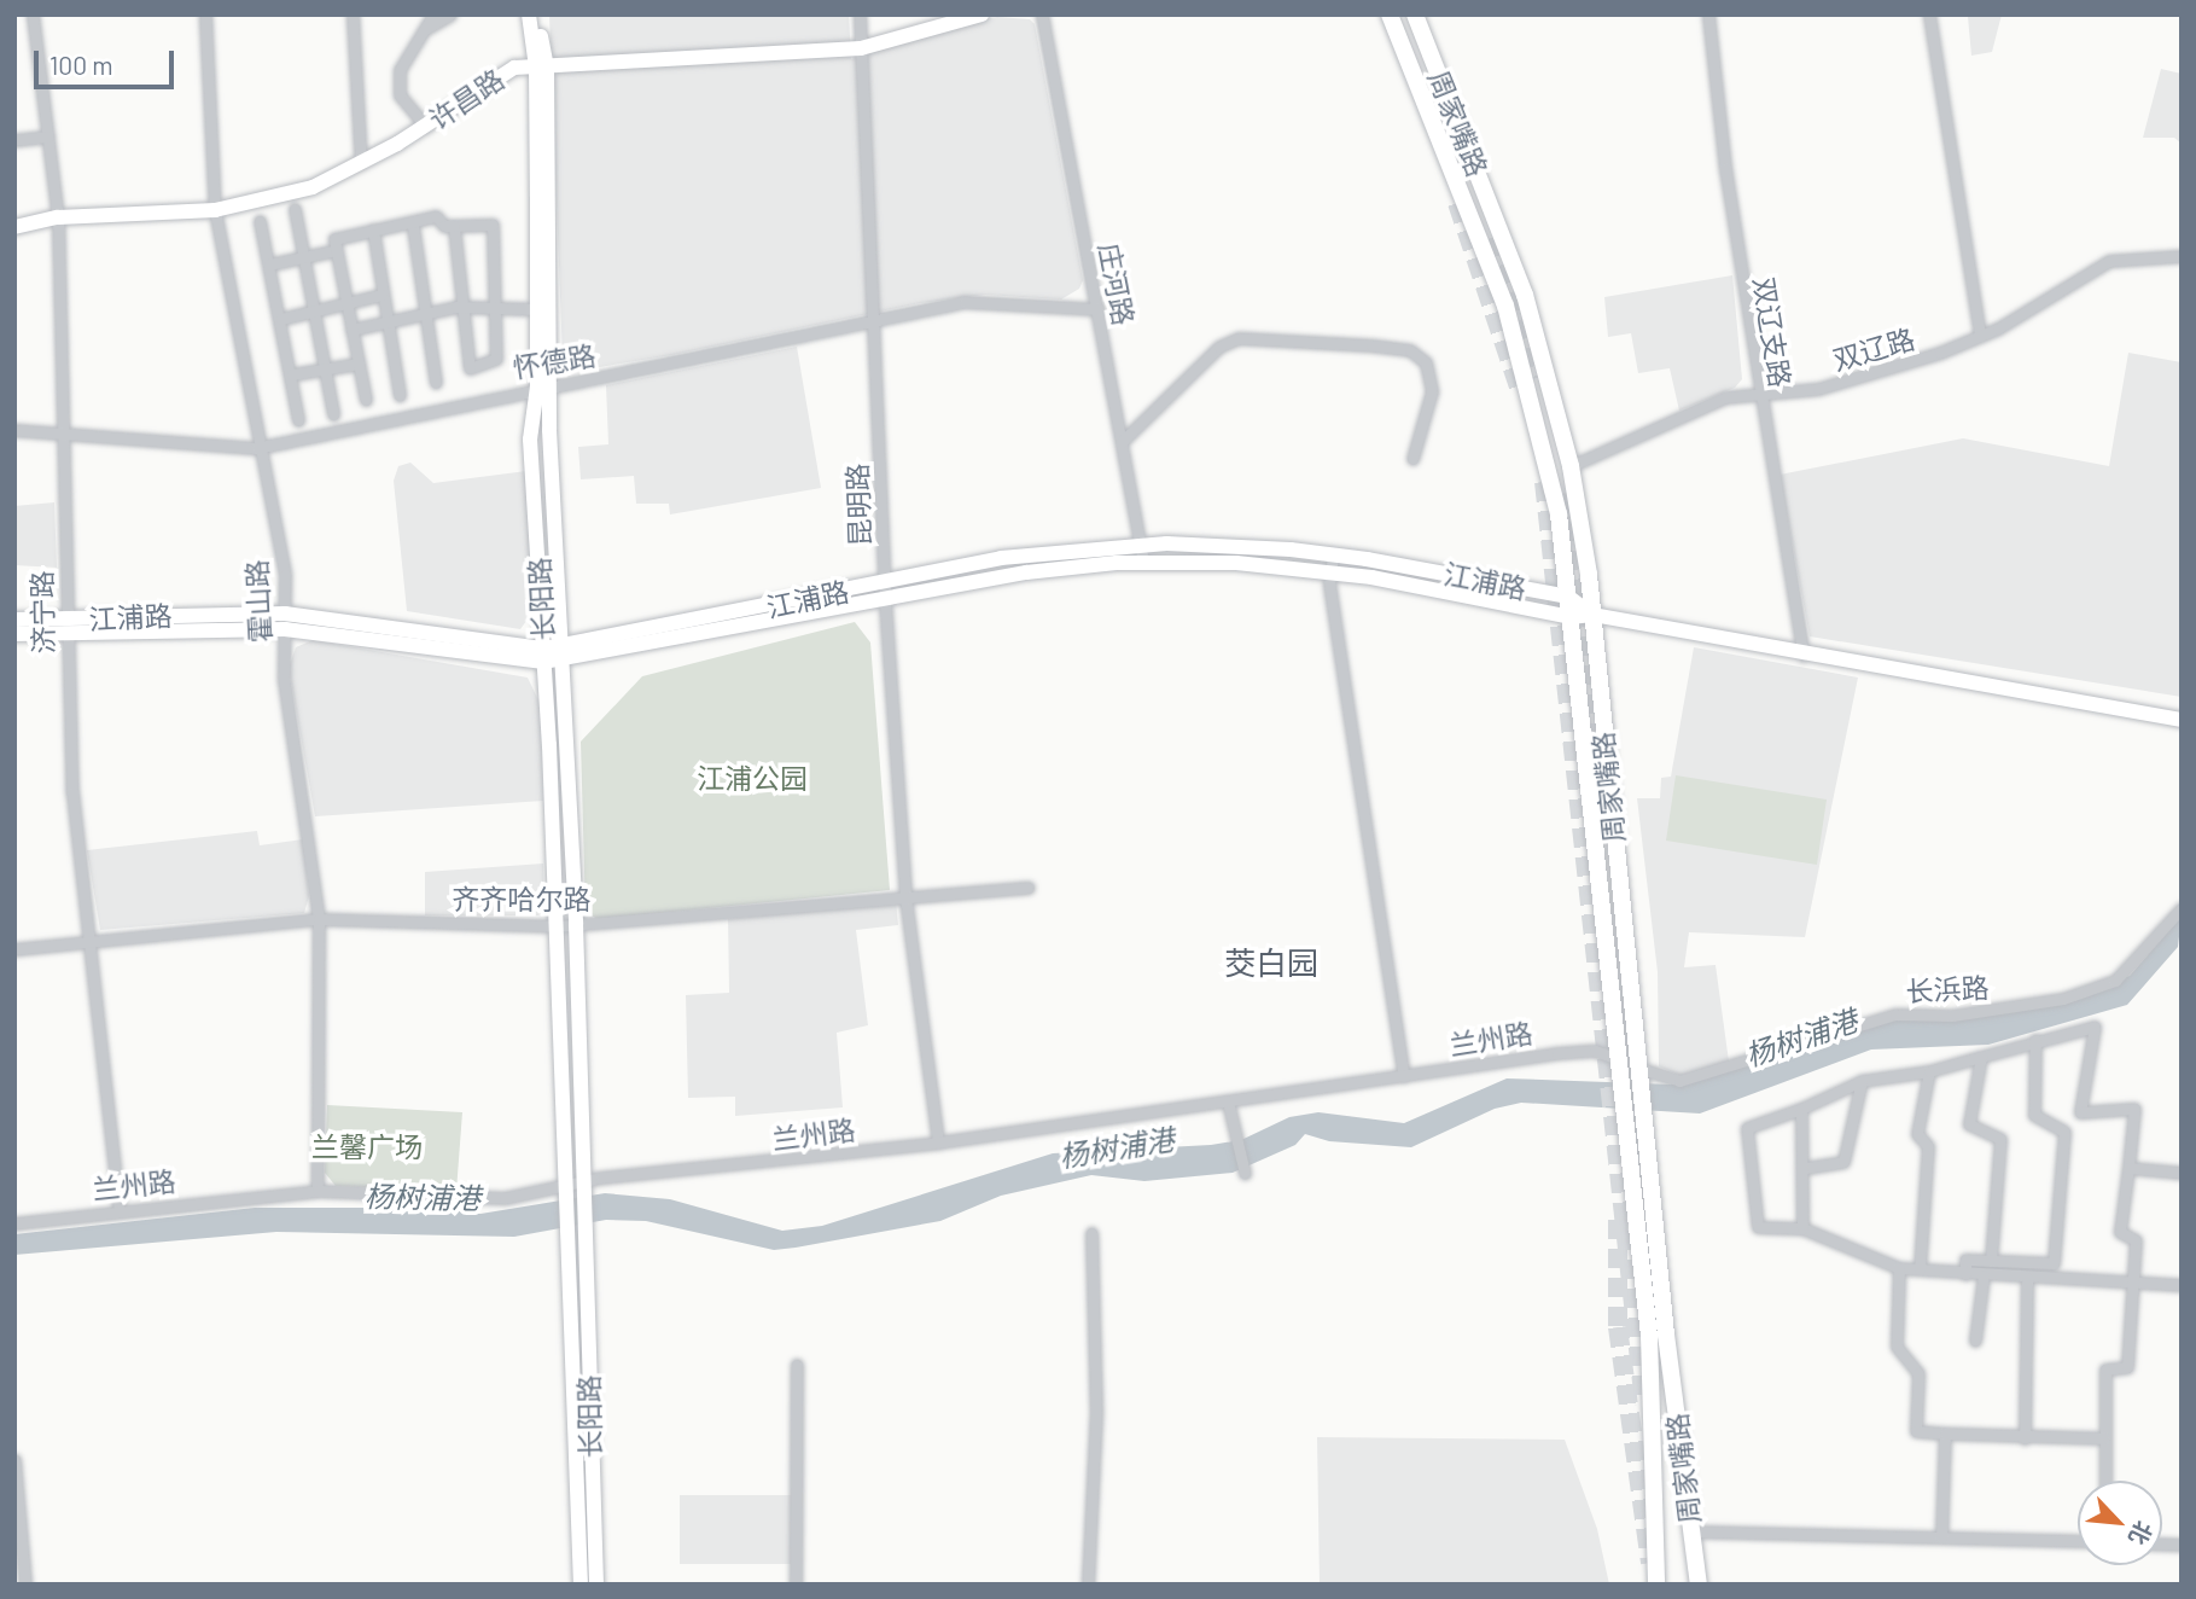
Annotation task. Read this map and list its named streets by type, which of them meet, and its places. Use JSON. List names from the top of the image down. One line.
{"streets":{"main road":["许昌路","周家嘴路","江浦路","长阳路"],"street":["庄河路","双辽支路","双辽路","怀德路","昆明路","霍山路","济宁路","齐齐哈尔路","长浜路","兰州路"]},"crossings":[["许昌路","昆明路"],["许昌路","长阳路"],["许昌路","霍山路"],["许昌路","济宁路"],["周家嘴路","双辽路"],["周家嘴路","江浦路"],["周家嘴路","长浜路"],["周家嘴路","兰州路"],["庄河路","怀德路"],["庄河路","江浦路"],["双辽支路","双辽路"],["双辽支路","江浦路"],["怀德路","昆明路"],["怀德路","长阳路"],["怀德路","霍山路"],["怀德路","济宁路"],["昆明路","江浦路"],["昆明路","齐齐哈尔路"],["昆明路","兰州路"],["江浦路","长阳路"],["江浦路","霍山路"],["江浦路","济宁路"],["长阳路","齐齐哈尔路"],["长阳路","兰州路"],["霍山路","齐齐哈尔路"],["霍山路","兰州路"],["济宁路","齐齐哈尔路"],["济宁路","兰州路"],["长浜路","兰州路"]],"districts":["茭白园"],"water":["杨树浦港"],"parks":["江浦公园","兰馨广场"],"scale_bar":"100 m","north":"bottom right"}
